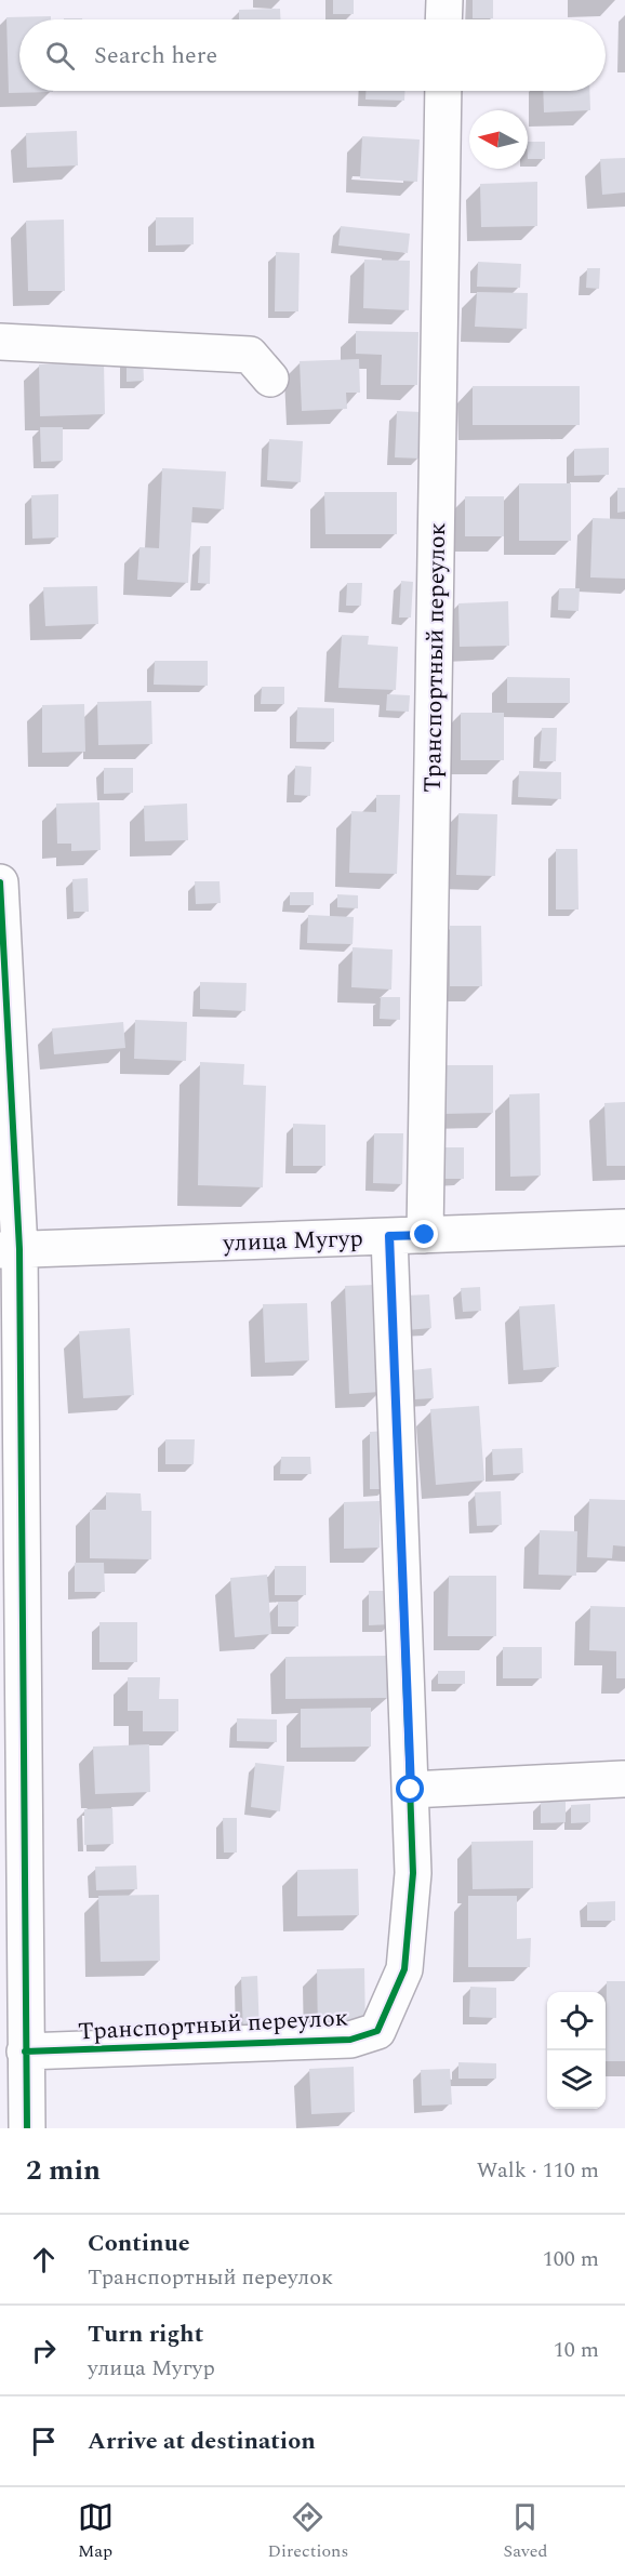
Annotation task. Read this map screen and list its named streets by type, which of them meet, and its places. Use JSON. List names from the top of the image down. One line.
{"streets":{"street":["Транспортный переулок","улица Мугур"]},"crossings":[["Транспортный переулок","улица Мугур"]],"north":"left","page":{"search":"Search here","heading":["2 min","Walk · 110 m"],"list":[["Continue","Транспортный переулок","100 m"],["Turn right","улица Мугур","10 m"],"Arrive at destination"],"nav":["Map","Directions","Saved"]}}
